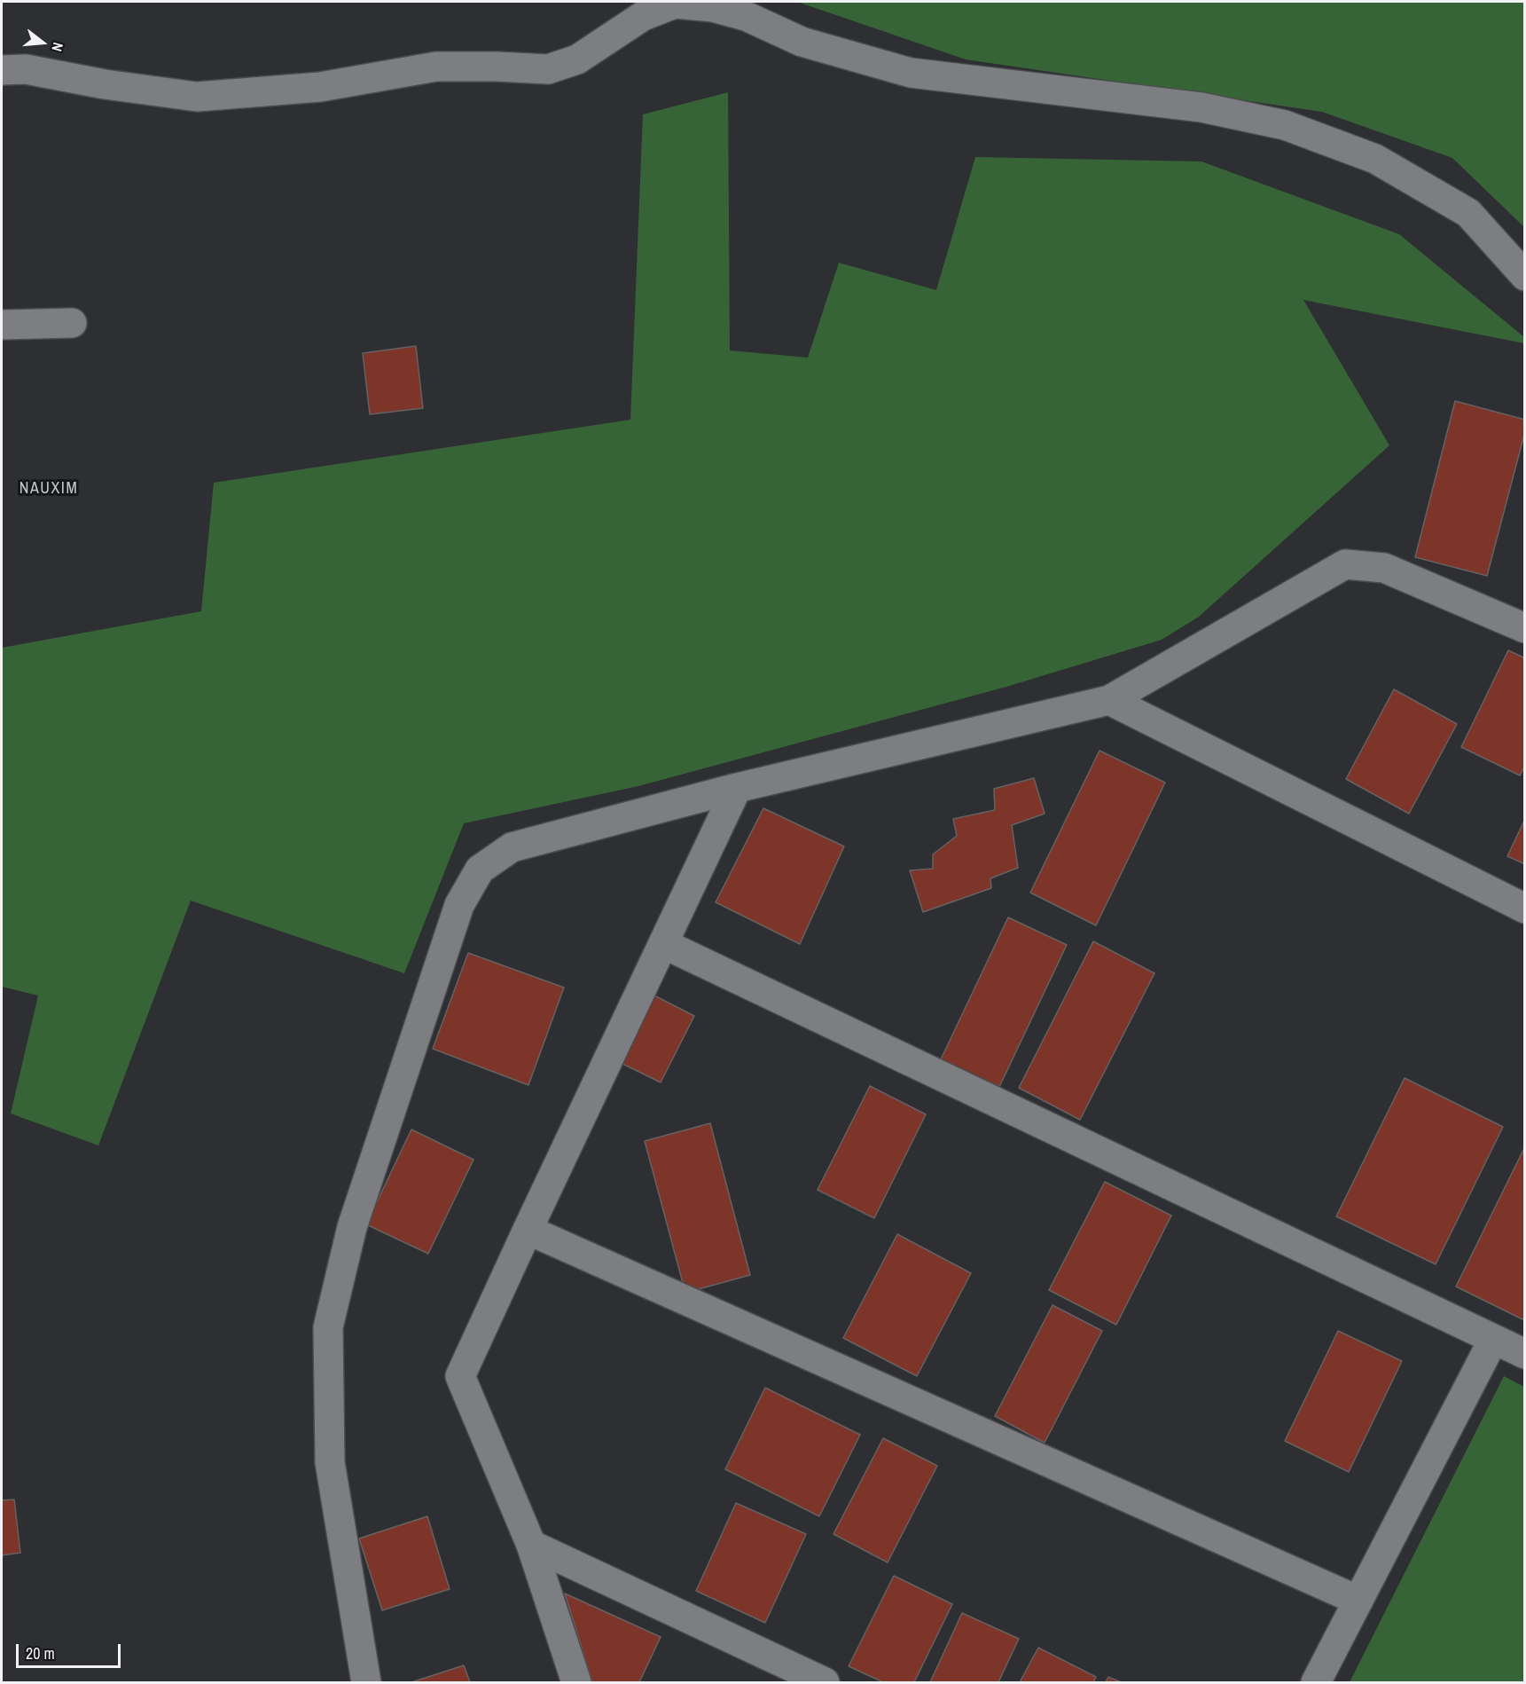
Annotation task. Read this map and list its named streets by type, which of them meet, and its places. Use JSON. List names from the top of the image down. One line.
{"districts":["NAUXIM"],"scale_bar":"20 m","north":"right"}
